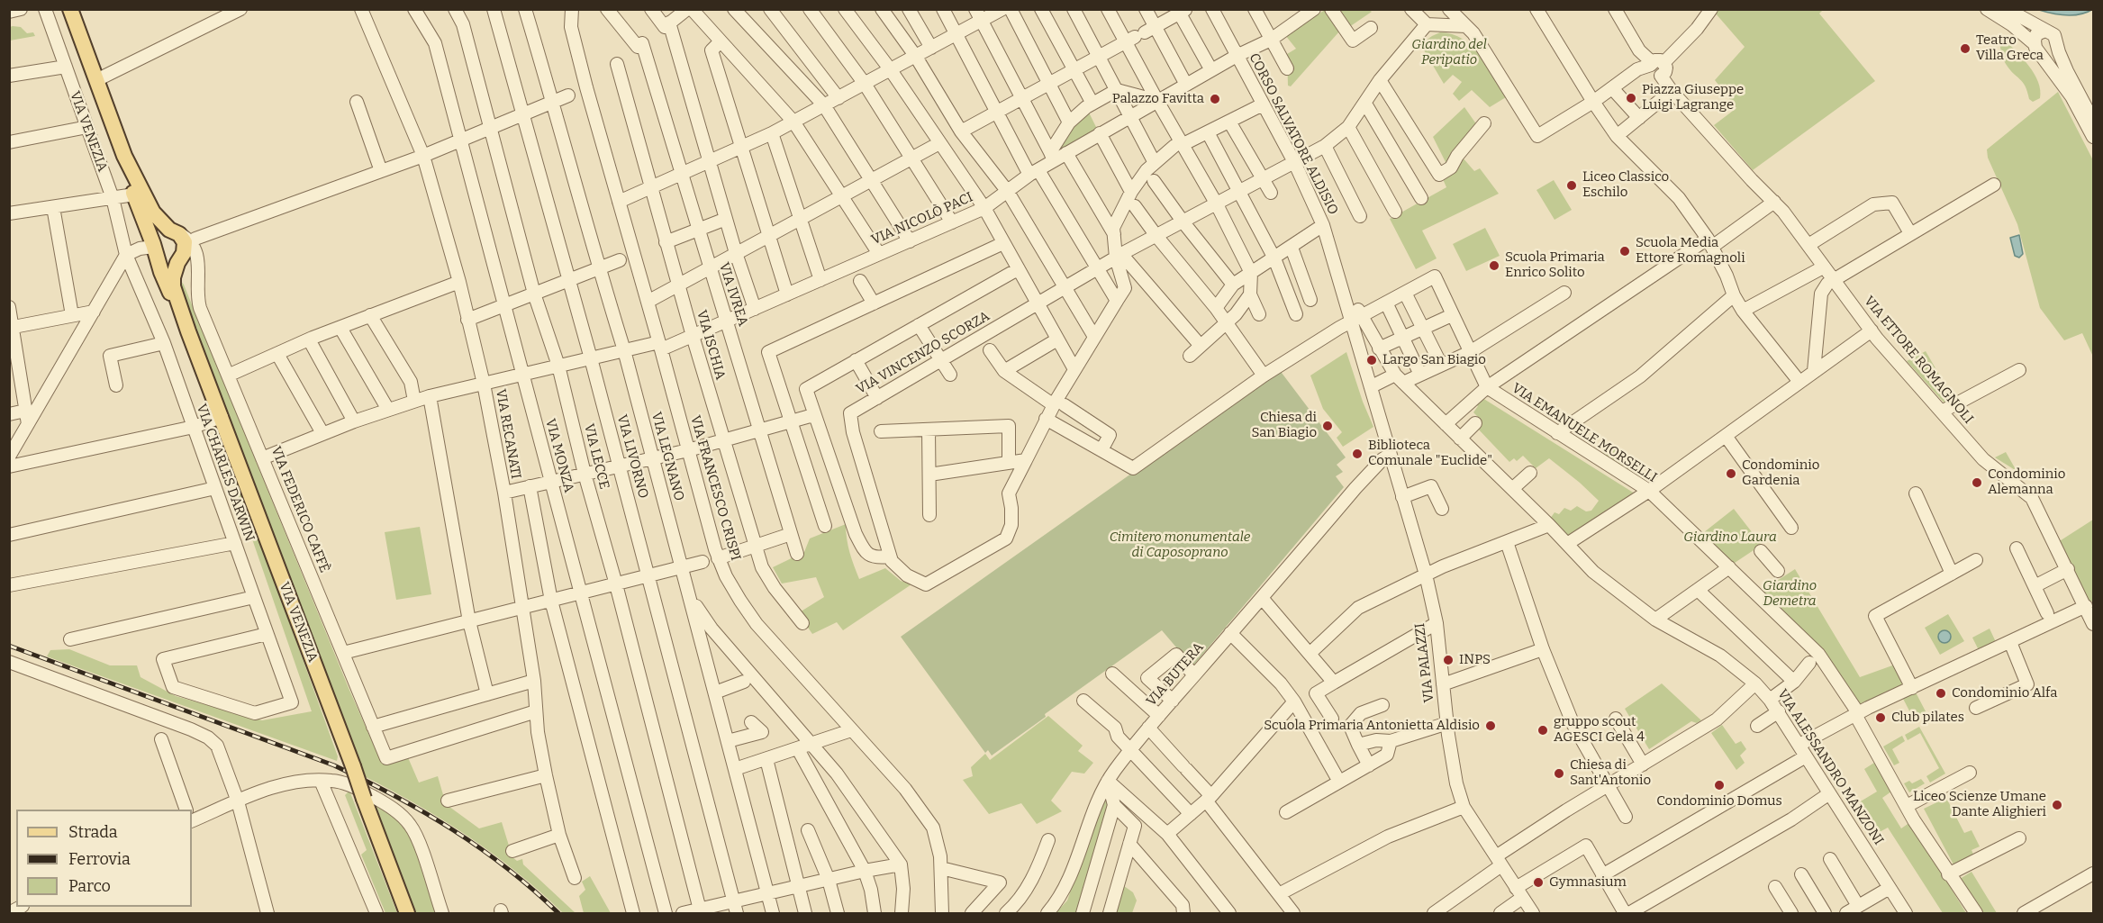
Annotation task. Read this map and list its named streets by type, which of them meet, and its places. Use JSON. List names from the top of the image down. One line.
{"streets":{"main road":["VIA VENEZIA"],"street":["CORSO SALVATORE ALDISIO","VIA NICOLÒ PACI","VIA IVREA","VIA ISCHIA","VIA VINCENZO SCORZA","VIA ETTORE ROMAGNOLI","VIA EMANUELE MORSELLI","VIA RECANATI","VIA MONZA","VIA LECCE","VIA LIVORNO","VIA LEGNANO","VIA CHARLES DARWIN","VIA FRANCESCO CRISPI","VIA FEDERICO CAFFÈ","VIA PALAZZI","VIA BUTERA","VIA ALESSANDRO MANZONI"]},"crossings":[["VIA VENEZIA","VIA CHARLES DARWIN"],["CORSO SALVATORE ALDISIO","VIA NICOLÒ PACI"],["CORSO SALVATORE ALDISIO","VIA VINCENZO SCORZA"],["CORSO SALVATORE ALDISIO","VIA PALAZZI"],["CORSO SALVATORE ALDISIO","VIA ALESSANDRO MANZONI"],["VIA NICOLÒ PACI","VIA IVREA"],["VIA NICOLÒ PACI","VIA ISCHIA"],["VIA NICOLÒ PACI","VIA RECANATI"],["VIA NICOLÒ PACI","VIA MONZA"],["VIA NICOLÒ PACI","VIA LECCE"],["VIA NICOLÒ PACI","VIA LIVORNO"],["VIA NICOLÒ PACI","VIA LEGNANO"],["VIA NICOLÒ PACI","VIA FRANCESCO CRISPI"],["VIA NICOLÒ PACI","VIA FEDERICO CAFFÈ"],["VIA RECANATI","VIA FEDERICO CAFFÈ"],["VIA PALAZZI","VIA BUTERA"],["VIA PALAZZI","VIA ALESSANDRO MANZONI"]],"parks":["Giardino del Peripatio","Cimitero monumentale di Caposoprano","Giardino Laura","Giardino Demetra"],"places":["Teatro Villa Greca","Piazza Giuseppe Luigi Lagrange","Palazzo Favitta","Liceo Classico Eschilo","Scuola Media Ettore Romagnoli","Scuola Primaria Enrico Solito","Largo San Biagio","Chiesa di San Biagio","Biblioteca Comunale \"Euclide\"","Condominio Gardenia","Condominio Alemanna","INPS","Condominio Alfa","Club pilates","Scuola Primaria Antonietta Aldisio","gruppo scout AGESCI Gela 4","Chiesa di Sant'Antonio","Condominio Domus","Liceo Scienze Umane Dante Alighieri","Gymnasium"],"legend":["Strada","Ferrovia","Parco"]}
